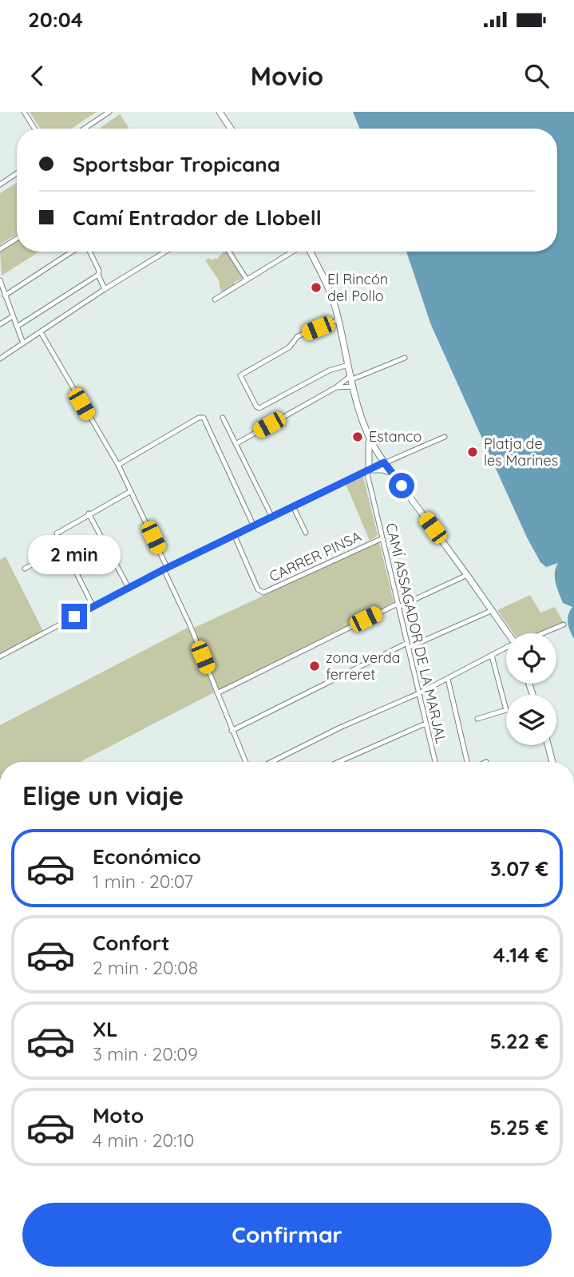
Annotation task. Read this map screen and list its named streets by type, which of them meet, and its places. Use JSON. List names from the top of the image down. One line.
{"streets":{"street":["CARRER PINSA","CAMÍ ASSAGADOR DE LA MARJAL"]},"crossings":[["CARRER PINSA","CAMÍ ASSAGADOR DE LA MARJAL"]],"places":["El Rincón del Pollo","Estanco","Platja de les Marines","zona verda ferreret"],"page":{"status":"20:04","header":"Movio","banner":["Sportsbar Tropicana","Camí Entrador de Llobell"],"bubble":"2 min","heading":"Elige un viaje","list":[{"name":"Económico","note":"1 min · 20:07","value":"3.07 €"},{"name":"Confort","note":"2 min · 20:08","value":"4.14 €"},{"name":"XL","note":"3 min · 20:09","value":"5.22 €"},{"name":"Moto","note":"4 min · 20:10","value":"5.25 €"}],"buttons":"Confirmar"}}
